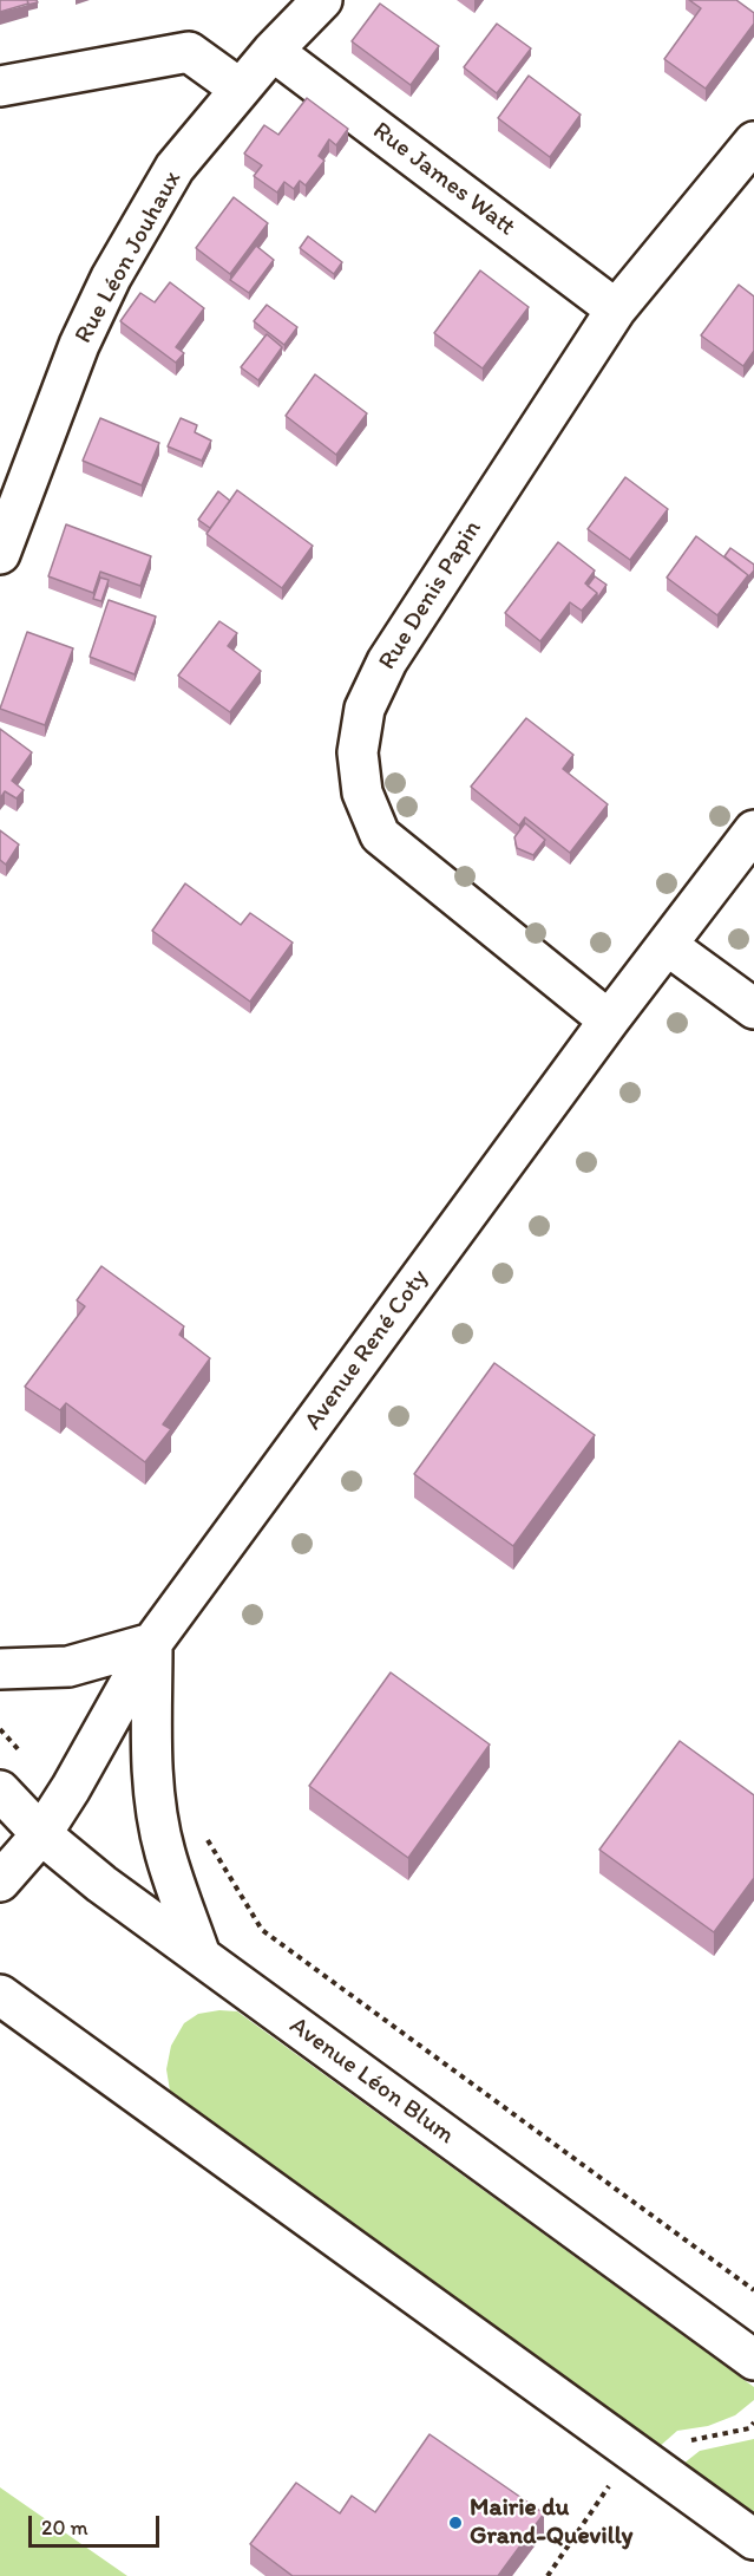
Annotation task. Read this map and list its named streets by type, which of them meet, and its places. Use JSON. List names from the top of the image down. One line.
{"streets":{"street":["Rue James Watt","Rue Léon Jouhaux","Rue Denis Papin","Avenue René Coty","Avenue Léon Blum"]},"crossings":[["Rue James Watt","Rue Léon Jouhaux"],["Rue James Watt","Rue Denis Papin"],["Rue Denis Papin","Avenue René Coty"],["Avenue René Coty","Avenue Léon Blum"]],"places":["Mairie du Grand-Quevilly"],"scale_bar":"20 m"}
